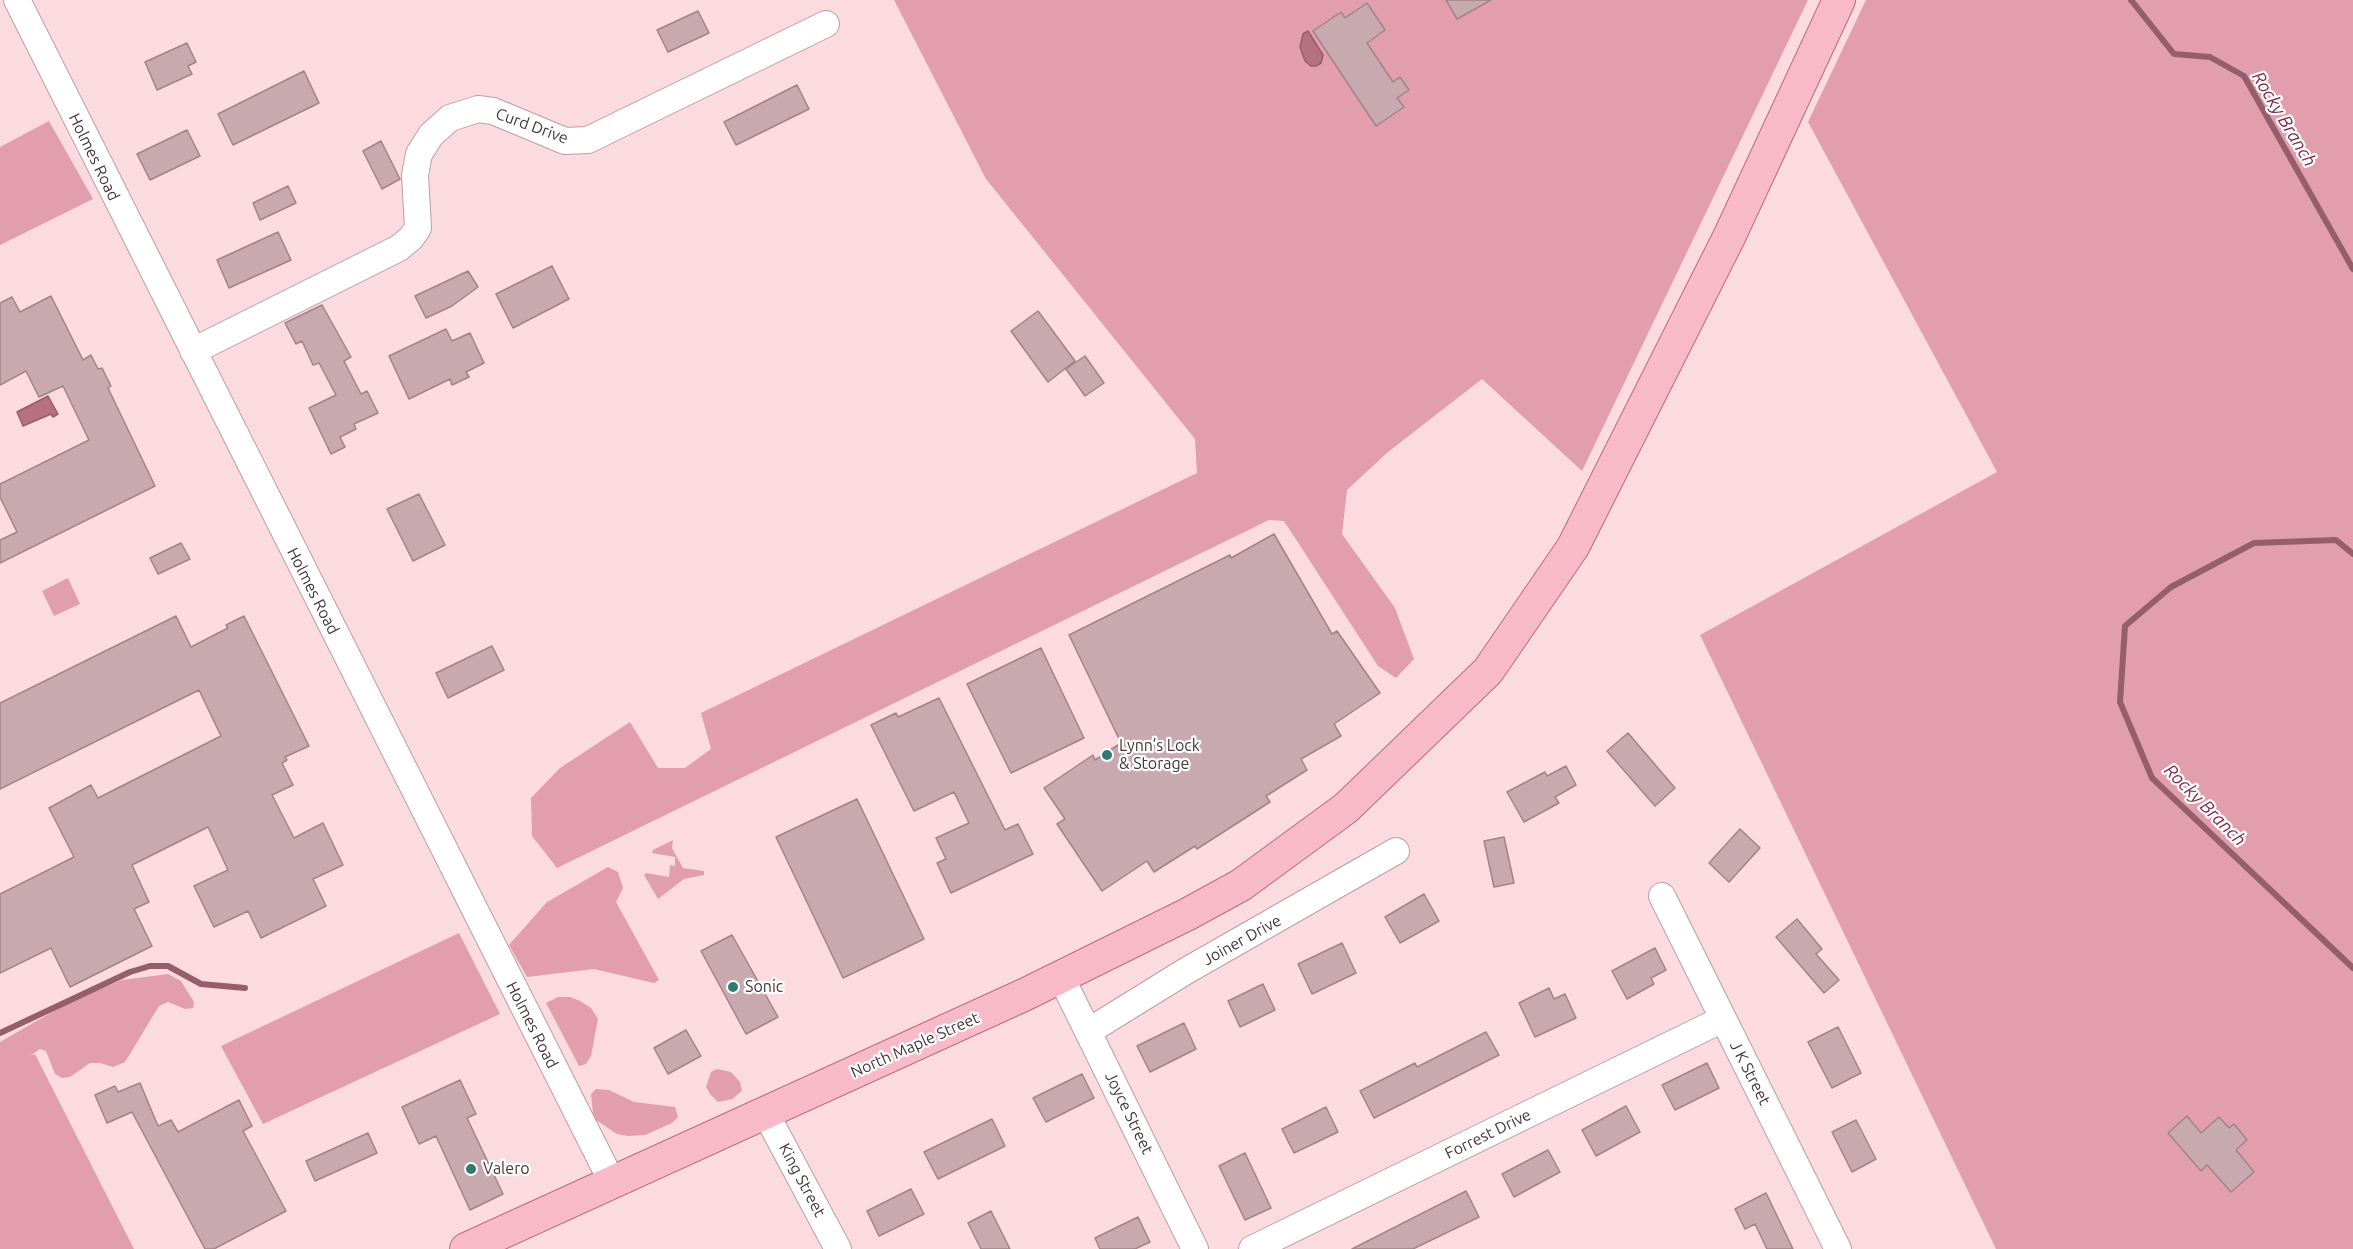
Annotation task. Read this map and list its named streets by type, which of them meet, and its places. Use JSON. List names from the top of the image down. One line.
{"streets":{"main road":["North Maple Street"],"street":["Curd Drive","Holmes Road","Joiner Drive","J K Street","Joyce Street","Forrest Drive","King Street"]},"crossings":[["Curd Drive","Holmes Road"],["Holmes Road","North Maple Street"],["Joiner Drive","Joyce Street"],["North Maple Street","Joyce Street"],["North Maple Street","King Street"],["J K Street","Forrest Drive"]],"water":["Rocky Branch"],"places":["Lynn’s Lock & Storage","Sonic","Valero"]}
